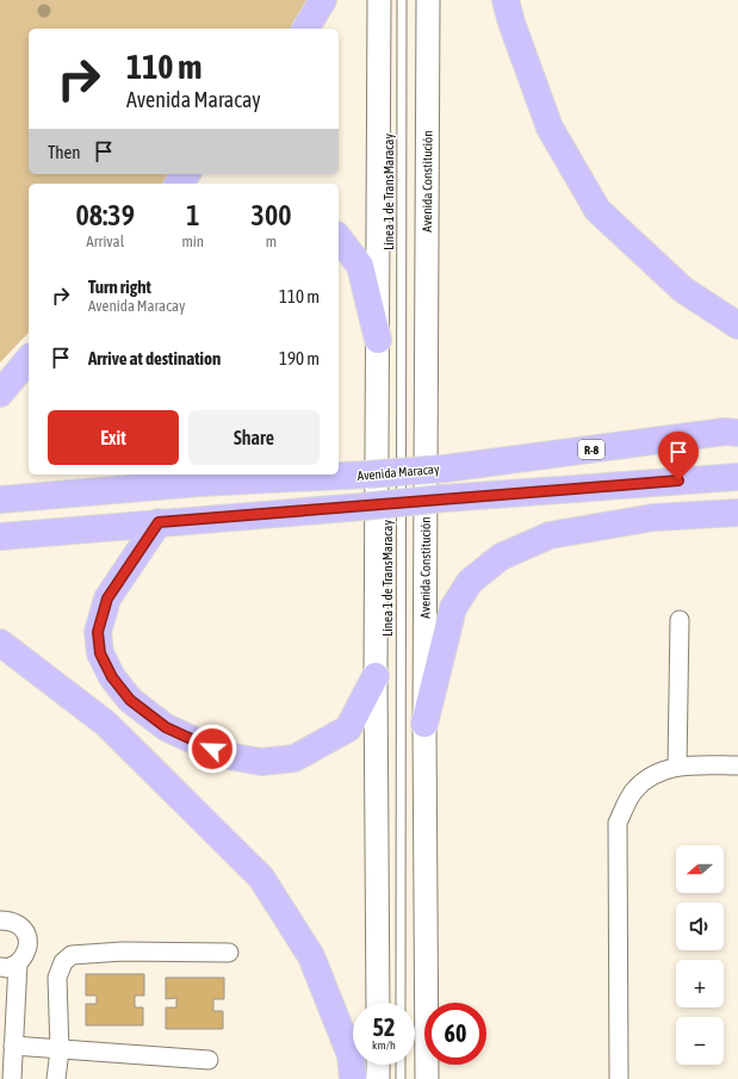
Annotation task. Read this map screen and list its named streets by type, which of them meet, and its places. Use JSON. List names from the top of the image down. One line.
{"streets":{"main road":["R-8","Avenida Maracay"],"street":["Avenida Constitución"],"lane":["Línea 1 de TransMaracay"]},"north":"left","page":{"turn":["110 m","Avenida Maracay"],"then":"Then","eta":["08:39","Arrival","1","min","300","m"],"list":[{"name":"Turn right","note":"Avenida Maracay","value":"110 m"},{"name":"Arrive at destination","value":"190 m"}],"buttons":["Exit","Share"],"map_buttons":["+","−"],"speed":"52 km/h","limit":"60"}}
